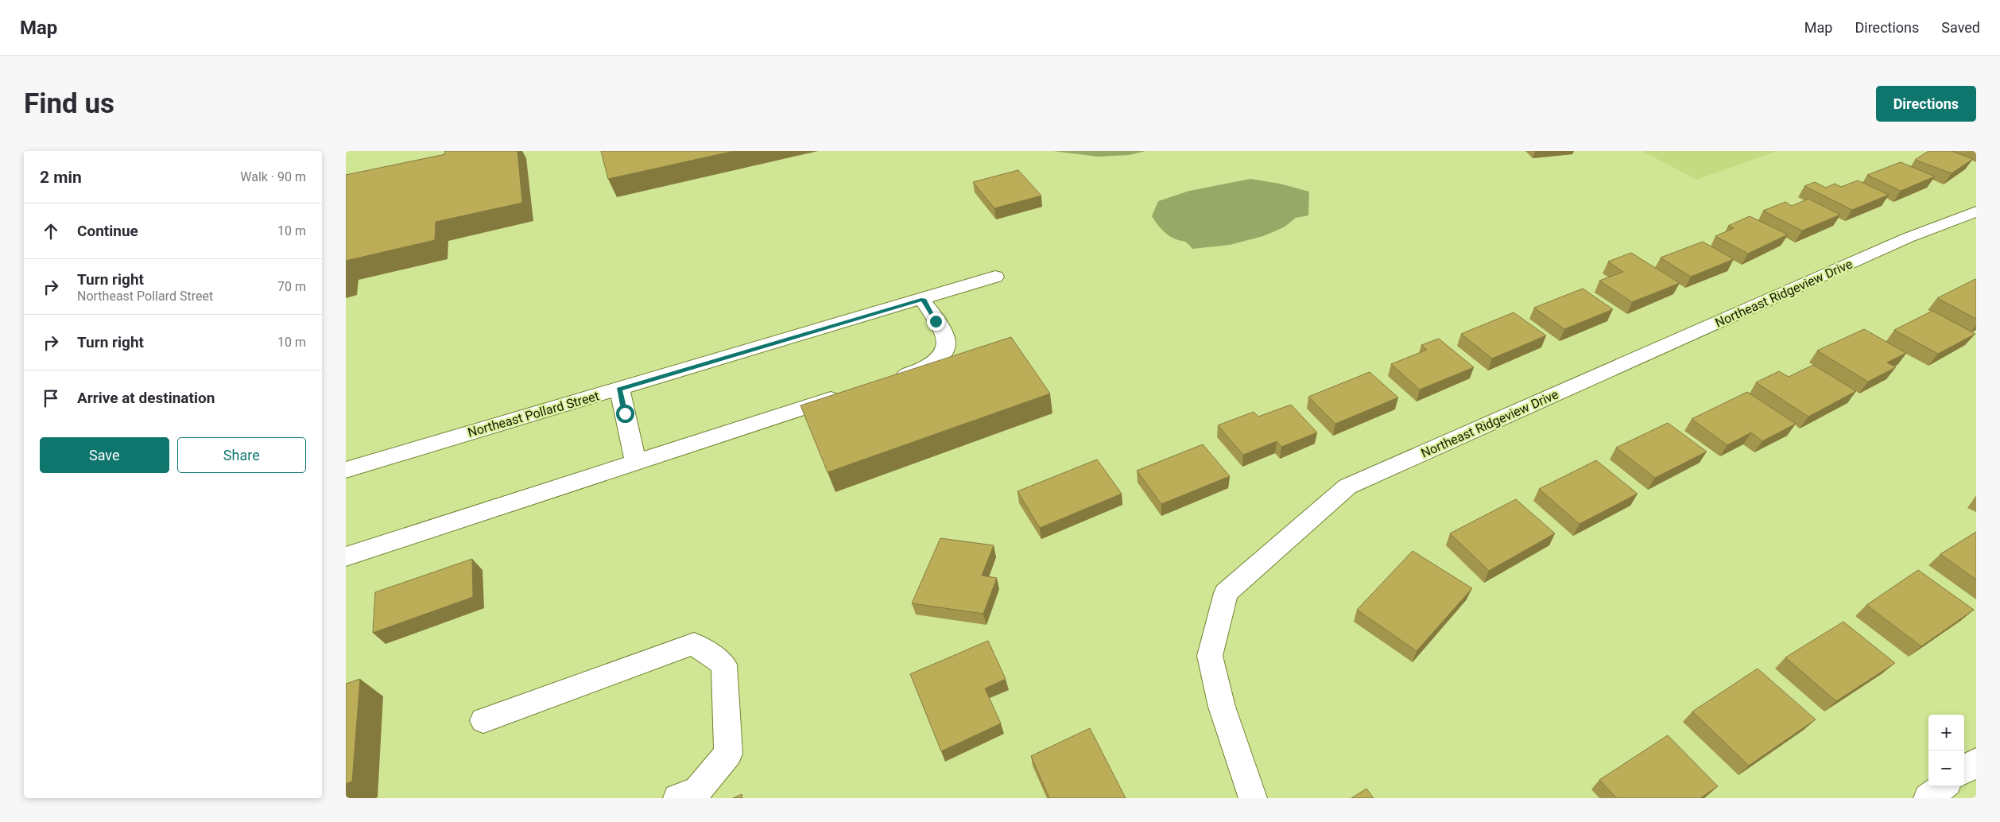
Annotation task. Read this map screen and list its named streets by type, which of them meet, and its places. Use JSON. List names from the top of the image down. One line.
{"streets":{"street":["Northeast Ridgeview Drive","Northeast Pollard Street"]},"page":{"header":"Map","nav":["Map","Directions","Saved"],"buttons":["Directions",["Save","Share"]],"title":"Find us","heading":["2 min","Walk · 90 m"],"list":[["Continue","10 m"],["Turn right","Northeast Pollard Street","70 m"],["Turn right","10 m"],"Arrive at destination"],"map_buttons":["+","−"]}}
